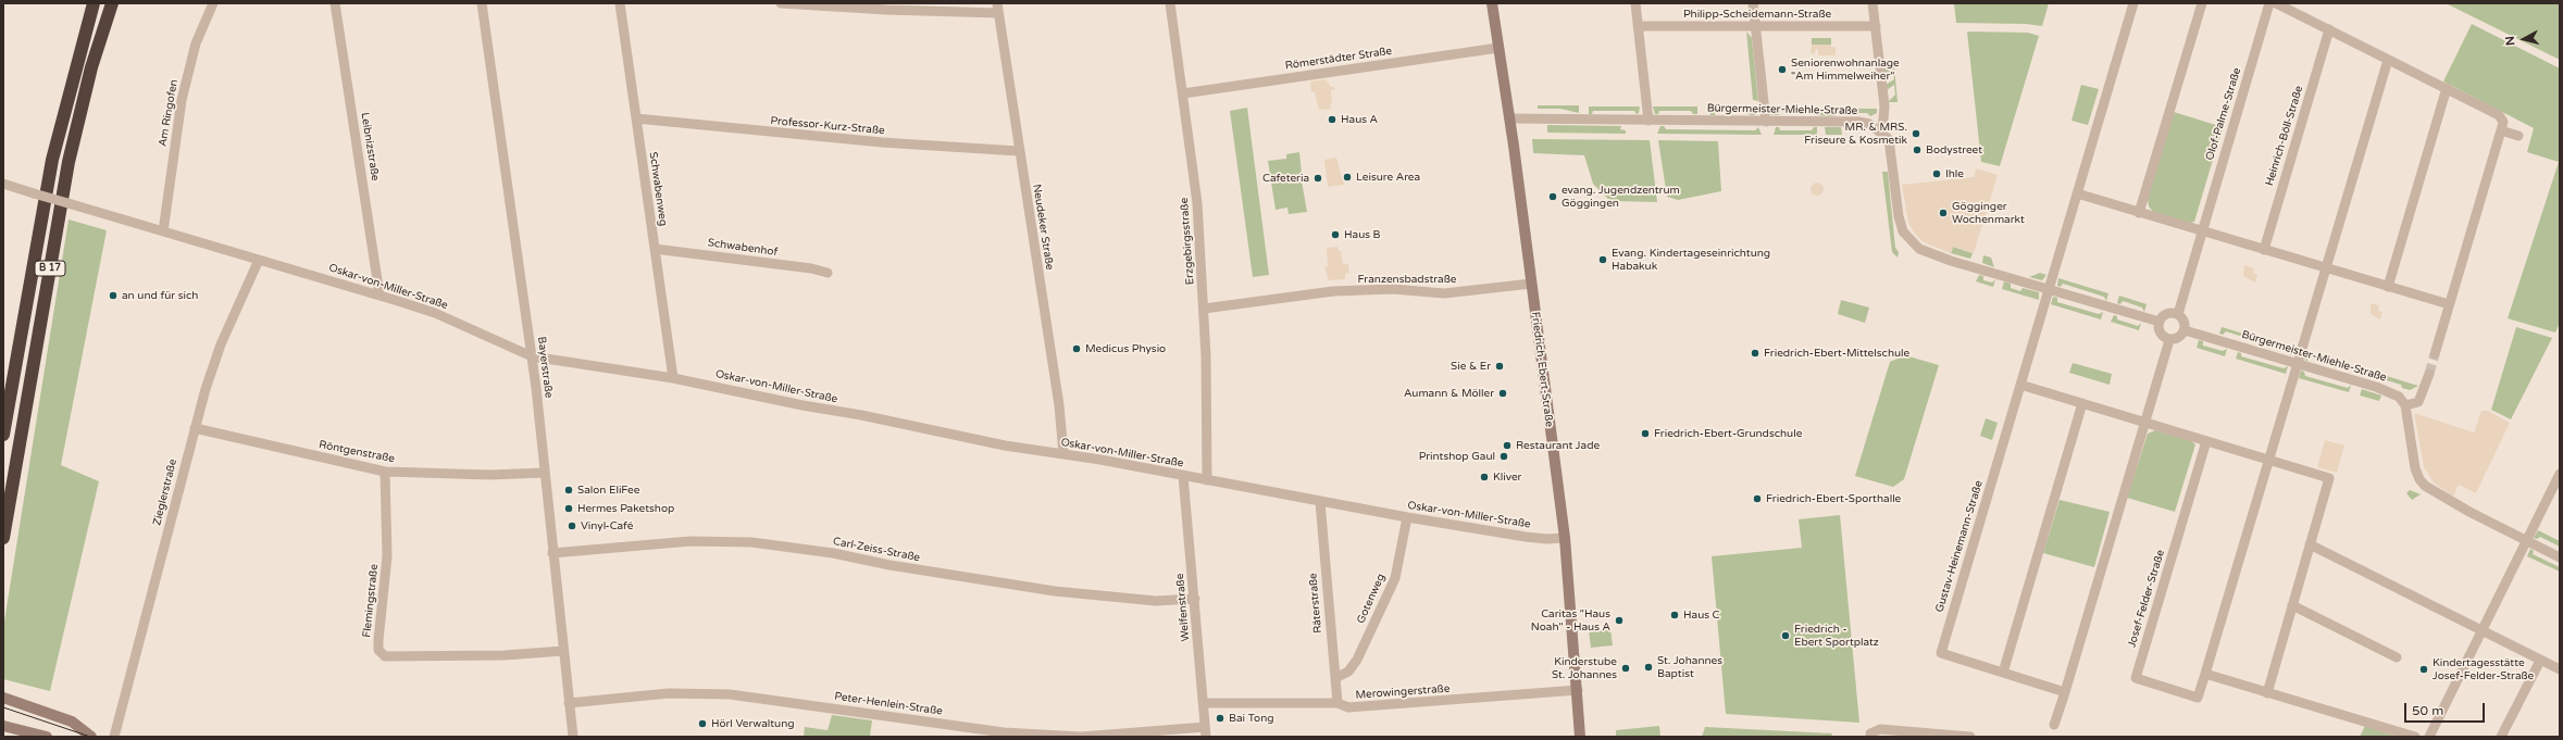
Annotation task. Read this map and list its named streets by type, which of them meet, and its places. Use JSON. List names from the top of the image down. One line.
{"streets":{"highway":["B 17"],"street":["Philipp-Scheidemann-Straße","Römerstädter Straße","Bürgermeister-Miehle-Straße","Am Ringofen","Olof-Palme-Straße","Professor-Kurz-Straße","Heinrich-Böll-Straße","Leibnizstraße","Schwabenweg","Neudeker Straße","Erzgebirgsstraße","Schwabenhof","Franzensbadstraße","Oskar-von-Miller-Straße","Bayerstraße","Friedrich-Ebert-Straße","Röntgenstraße","Zieglerstraße","Gustav-Heinemann-Straße","Carl-Zeiss-Straße","Gotenweg","Josef-Felder-Straße","Flemingstraße","Räterstraße","Welfenstraße","Merowingerstraße","Peter-Henlein-Straße"]},"crossings":[["Römerstädter Straße","Erzgebirgsstraße"],["Römerstädter Straße","Friedrich-Ebert-Straße"],["Bürgermeister-Miehle-Straße","Olof-Palme-Straße"],["Bürgermeister-Miehle-Straße","Friedrich-Ebert-Straße"],["Bürgermeister-Miehle-Straße","Josef-Felder-Straße"],["Am Ringofen","Oskar-von-Miller-Straße"],["Professor-Kurz-Straße","Schwabenweg"],["Professor-Kurz-Straße","Neudeker Straße"],["Leibnizstraße","Oskar-von-Miller-Straße"],["Schwabenweg","Schwabenhof"],["Schwabenweg","Oskar-von-Miller-Straße"],["Neudeker Straße","Oskar-von-Miller-Straße"],["Erzgebirgsstraße","Franzensbadstraße"],["Erzgebirgsstraße","Oskar-von-Miller-Straße"],["Franzensbadstraße","Friedrich-Ebert-Straße"],["Oskar-von-Miller-Straße","Bayerstraße"],["Oskar-von-Miller-Straße","Friedrich-Ebert-Straße"],["Oskar-von-Miller-Straße","Zieglerstraße"],["Oskar-von-Miller-Straße","Gotenweg"],["Oskar-von-Miller-Straße","Räterstraße"],["Oskar-von-Miller-Straße","Welfenstraße"],["Bayerstraße","Röntgenstraße"],["Bayerstraße","Carl-Zeiss-Straße"],["Bayerstraße","Flemingstraße"],["Bayerstraße","Peter-Henlein-Straße"],["Friedrich-Ebert-Straße","Merowingerstraße"],["Röntgenstraße","Zieglerstraße"],["Röntgenstraße","Flemingstraße"],["Carl-Zeiss-Straße","Welfenstraße"],["Gotenweg","Räterstraße"],["Räterstraße","Merowingerstraße"],["Welfenstraße","Merowingerstraße"],["Welfenstraße","Peter-Henlein-Straße"]],"places":["Seniorenwohnanlage \"Am Himmelweiher\"","Haus A","MR. & MRS. Friseure & Kosmetik","Bodystreet","Ihle","Leisure Area","Cafeteria","evang. Jugendzentrum Göggingen","Gögginger Wochenmarkt","Haus B","Evang. Kindertageseinrichtung Habakuk","an und für sich","Medicus Physio","Friedrich-Ebert-Mittelschule","Sie & Er","Aumann & Möller","Friedrich-Ebert-Grundschule","Restaurant Jade","Printshop Gaul","Kliver","Salon EliFee","Friedrich-Ebert-Sporthalle","Hermes Paketshop","Vinyl-Café","Haus C","Caritas \"Haus Noah\" - Haus A","Friedrich - Ebert Sportplatz","St. Johannes Baptist","Kinderstube St. Johannes","Kindertagesstätte Josef-Felder-Straße","Bai Tong","Hörl Verwaltung"],"scale_bar":"50 m","north":"left"}
